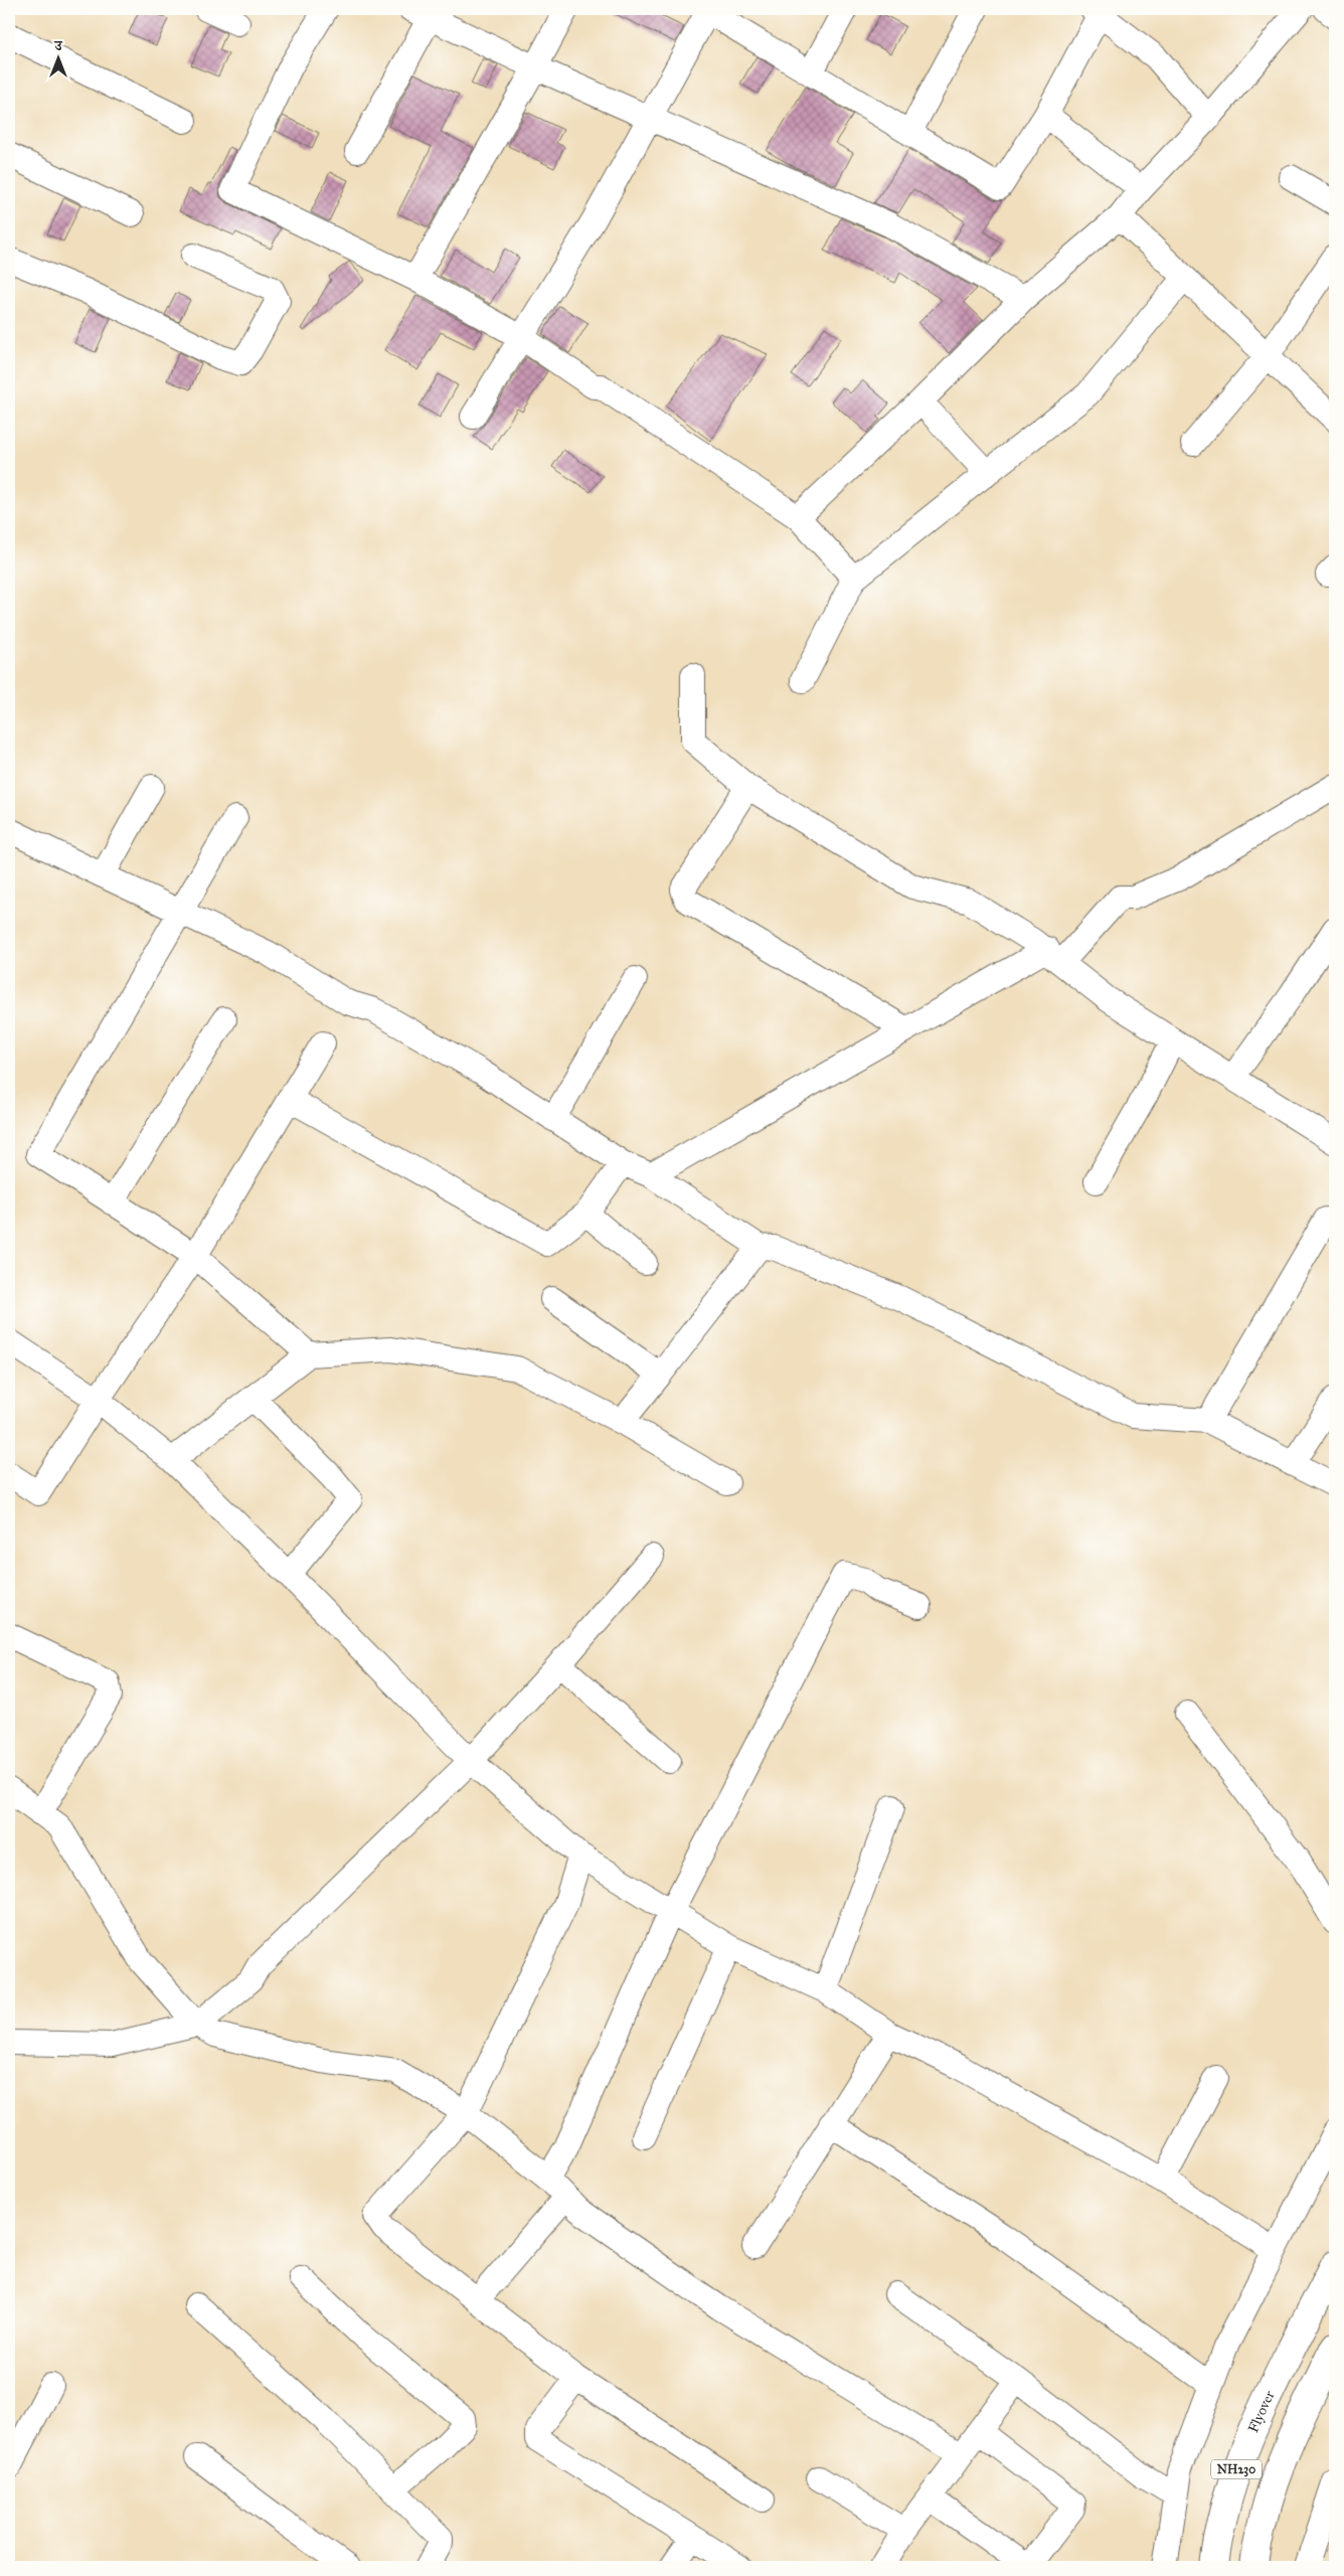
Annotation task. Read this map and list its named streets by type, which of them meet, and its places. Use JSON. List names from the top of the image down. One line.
{"streets":{"highway":["Flyover","NH230"]},"north":"top"}
